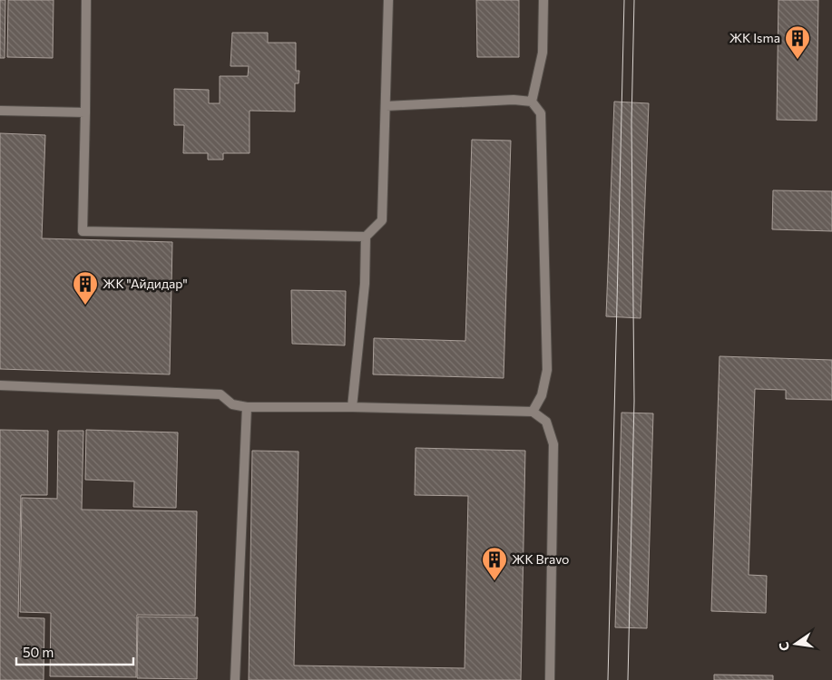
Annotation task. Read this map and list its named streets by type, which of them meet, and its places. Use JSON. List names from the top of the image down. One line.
{"places":{"building":["ЖК Isma","ЖК \"Айдидар\"","ЖК Bravo"]},"scale_bar":"50 m","north":"left"}
